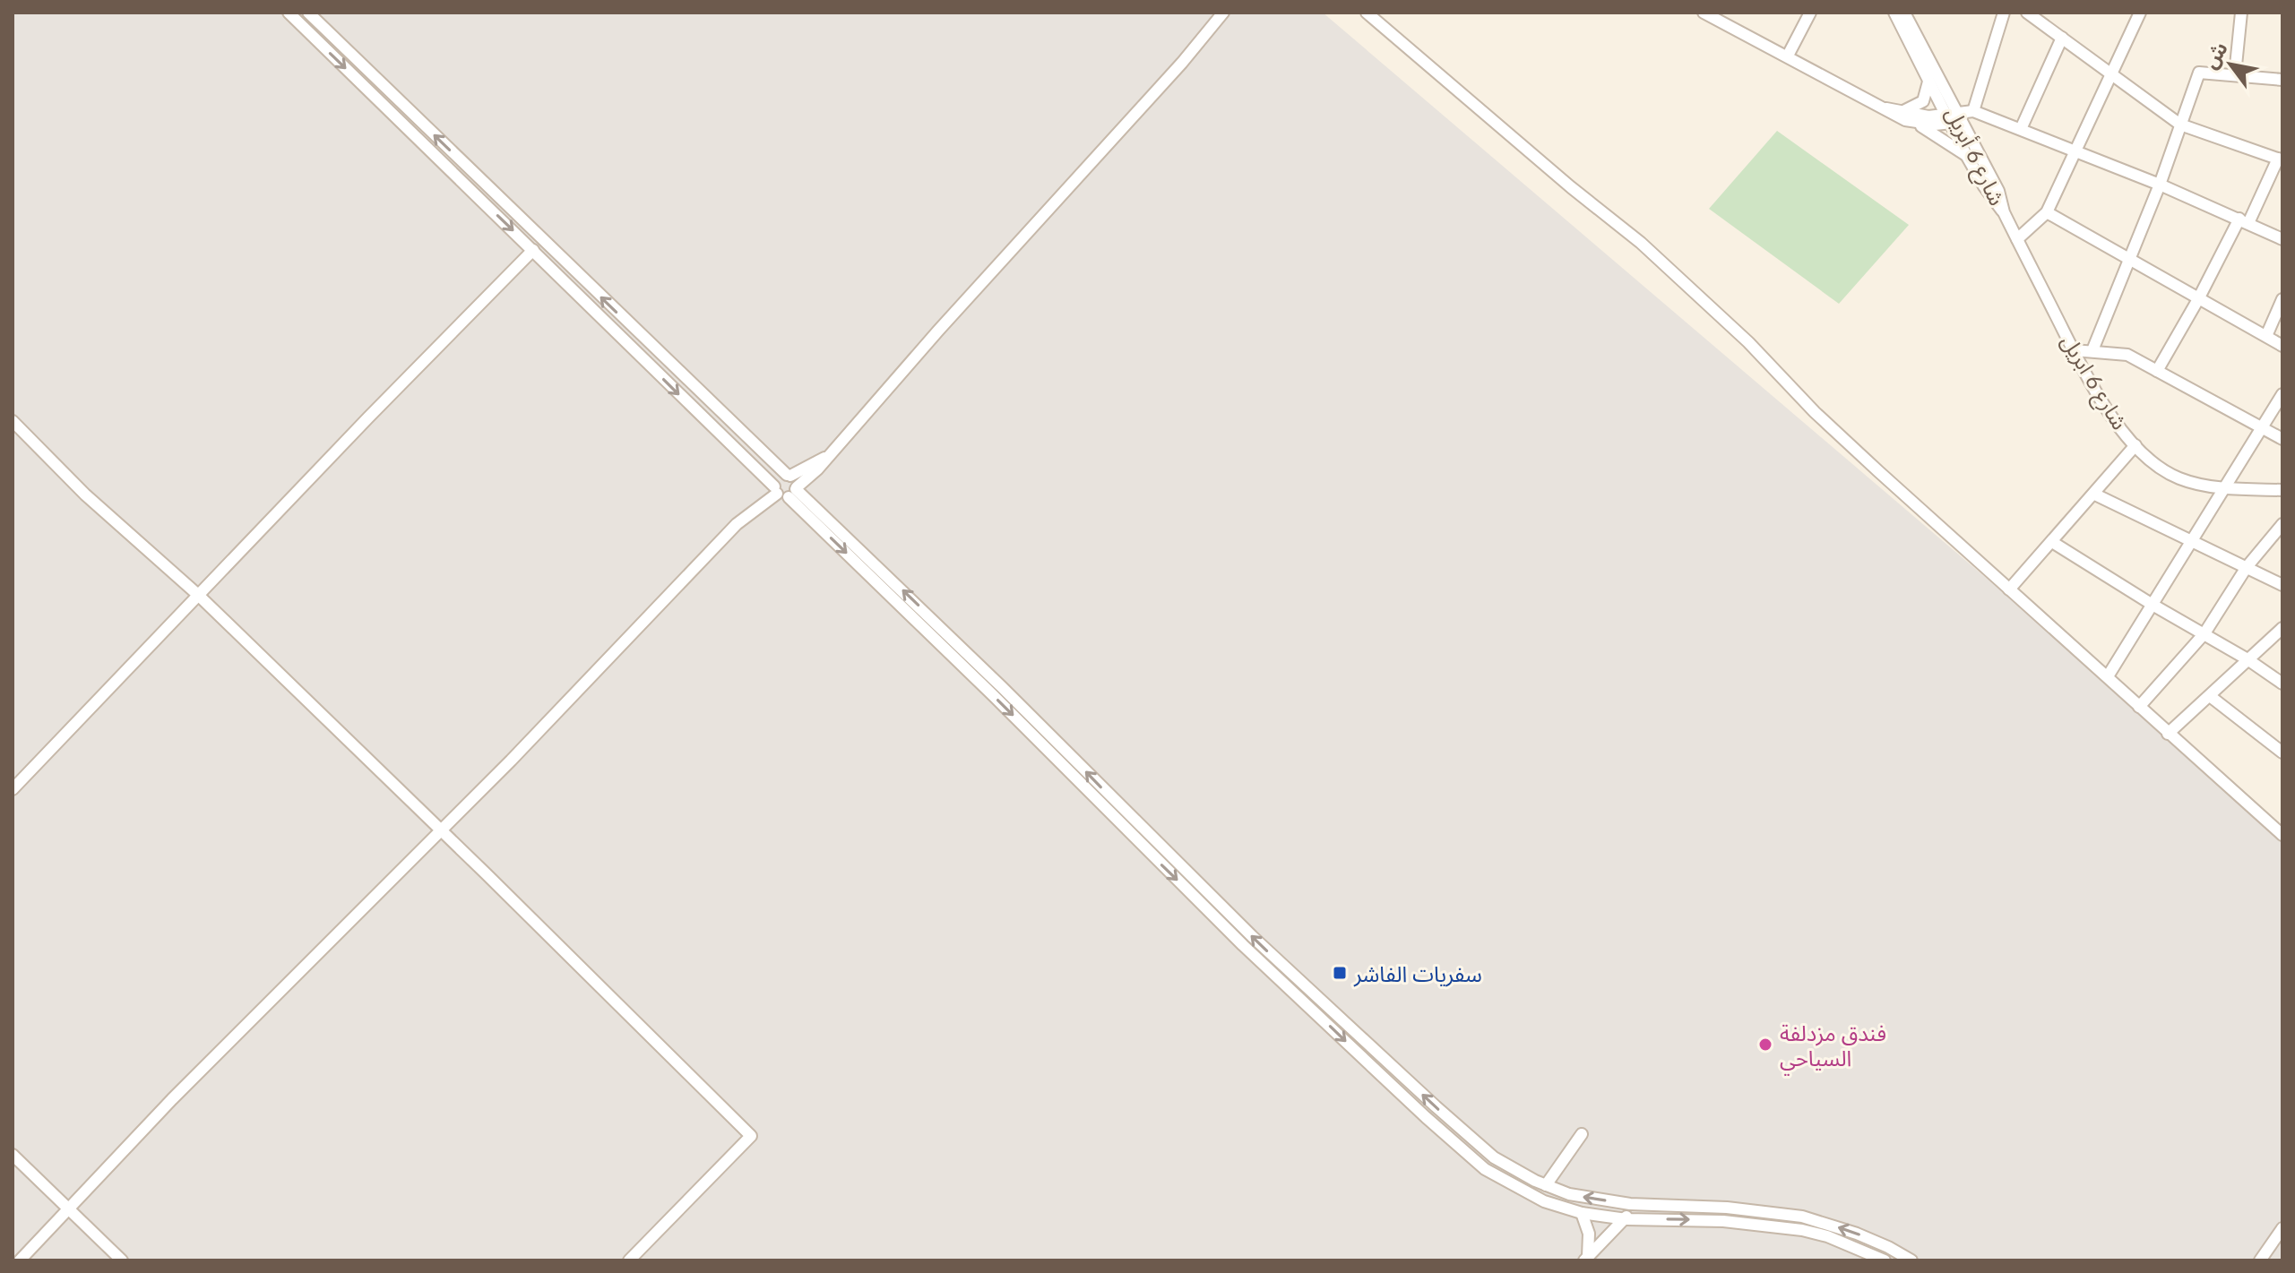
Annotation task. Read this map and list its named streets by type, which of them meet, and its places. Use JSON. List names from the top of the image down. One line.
{"streets":{"street":["شارع 6 أبريل","شارع 6 ابريل"]},"crossings":[["شارع 6 أبريل","شارع 6 ابريل"]],"places":{"transit":["سفريات الفاشر"],"other":["فندق مزدلفة السياحي"]},"north":"top left"}
